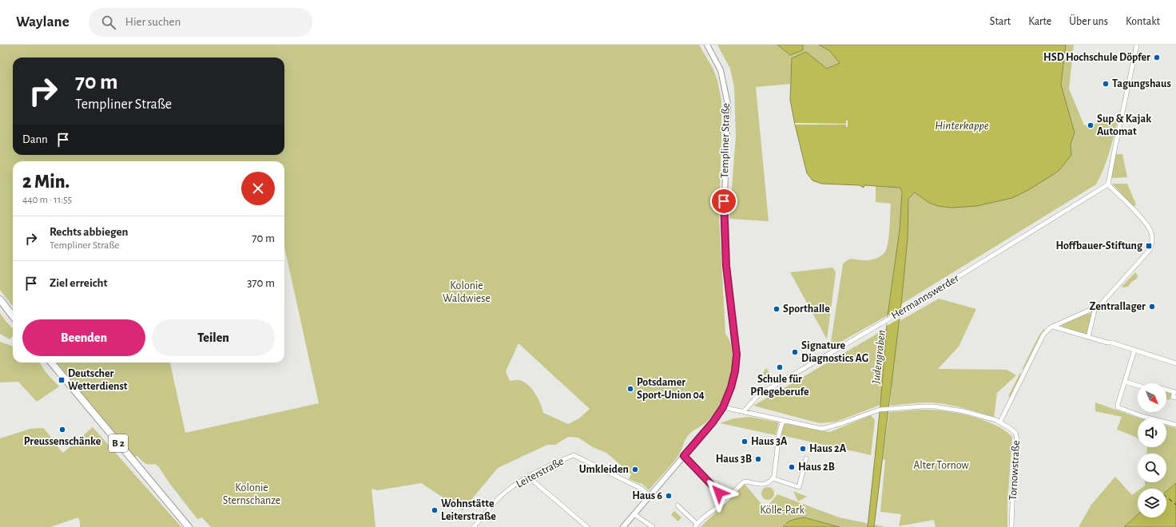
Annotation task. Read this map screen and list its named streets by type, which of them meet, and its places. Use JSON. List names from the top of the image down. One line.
{"streets":{"main road":["B 2"],"street":["Templiner Straße","Hermannswerder","Tornowstraße","Leiterstraße"]},"crossings":[["Templiner Straße","Leiterstraße"]],"water":["Hinterkappe","Judengraben"],"parks":["Kolonie Waldwiese","Alter Tornow","Kolonie Sternschanze","Kölle-Park"],"places":{"other":["HSD Hochschule Döpfer","Tagungshaus","Sup & Kajak Automat","Zentrallager","Sporthalle","Signature Diagnostics AG","Schule für Pflegeberufe","Potsdamer Sport-Union 04","Preussenschänke","Haus 3A","Haus 2A","Haus 3B","Haus 2B","Umkleiden","Haus 6","Wohnstätte Leiterstraße"],"transit":["Hoffbauer-Stiftung","Deutscher Wetterdienst"]},"north":"bottom right","page":{"header":"Waylane","search":"Hier suchen","nav":["Start","Karte","Über uns","Kontakt"],"turn":["70 m","Templiner Straße"],"then":"Dann","heading":["2 Min.","440 m · 11:55"],"list":[{"name":"Rechts abbiegen","note":"Templiner Straße","value":"70 m"},{"name":"Ziel erreicht","value":"370 m"}],"buttons":["Beenden","Teilen"]}}
